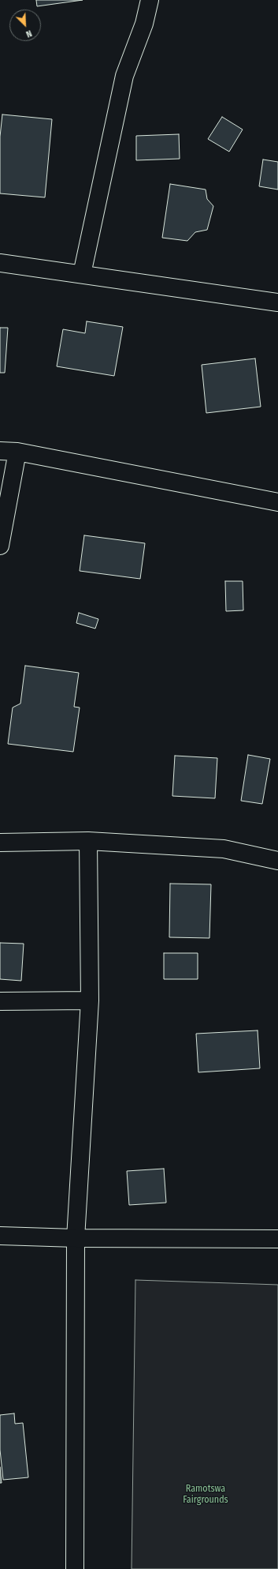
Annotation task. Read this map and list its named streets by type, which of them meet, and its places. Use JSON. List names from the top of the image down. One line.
{"parks":["Ramotswa Fairgrounds"],"north":"bottom right"}
